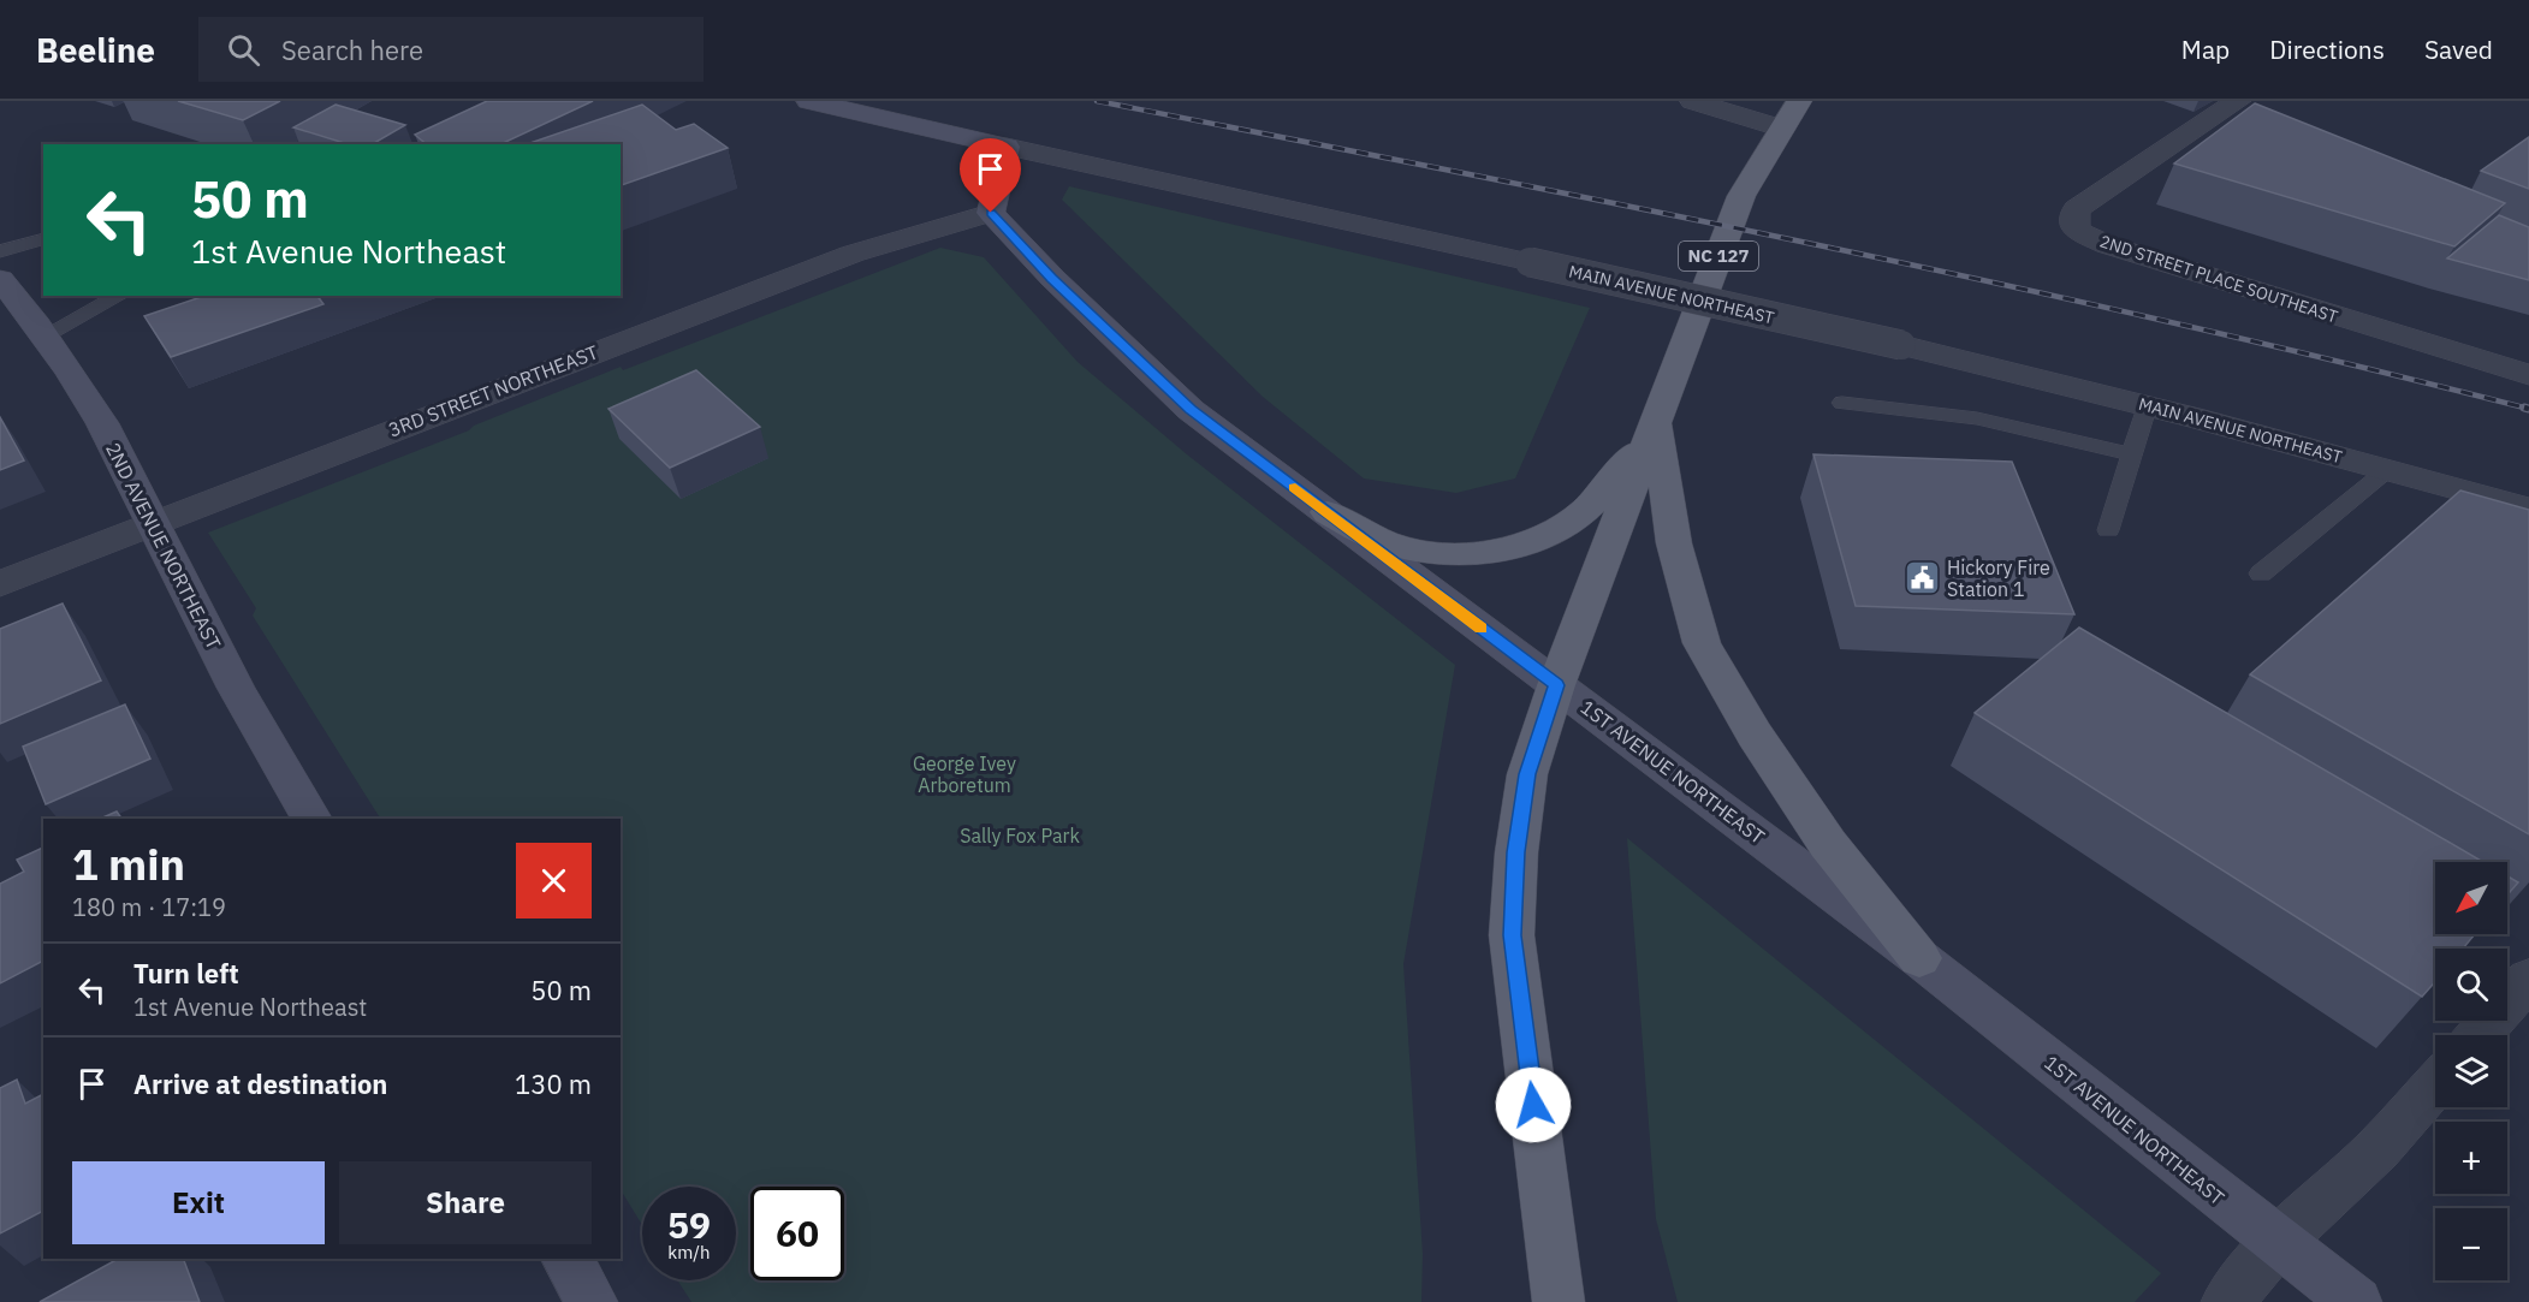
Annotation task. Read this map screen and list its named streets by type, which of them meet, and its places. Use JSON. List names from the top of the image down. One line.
{"streets":{"main road":["NC 127"],"street":["2ND STREET PLACE SOUTHEAST","MAIN AVENUE NORTHEAST","3RD STREET NORTHEAST","2ND AVENUE NORTHEAST","1ST AVENUE NORTHEAST"]},"crossings":[["NC 127","1ST AVENUE NORTHEAST"],["3RD STREET NORTHEAST","2ND AVENUE NORTHEAST"],["3RD STREET NORTHEAST","1ST AVENUE NORTHEAST"]],"parks":["George Ivey Arboretum","Sally Fox Park"],"places":{"public building":["Hickory Fire Station 1"]},"north":"bottom left","page":{"header":"Beeline","search":"Search here","nav":["Map","Directions","Saved"],"turn":["50 m","1st Avenue Northeast"],"heading":["1 min","180 m · 17:19"],"map_buttons":["+","−"],"list":[{"name":"Turn left","note":"1st Avenue Northeast","value":"50 m"},{"name":"Arrive at destination","value":"130 m"}],"buttons":["Exit","Share"],"speed":"59 km/h","limit":"60"}}
